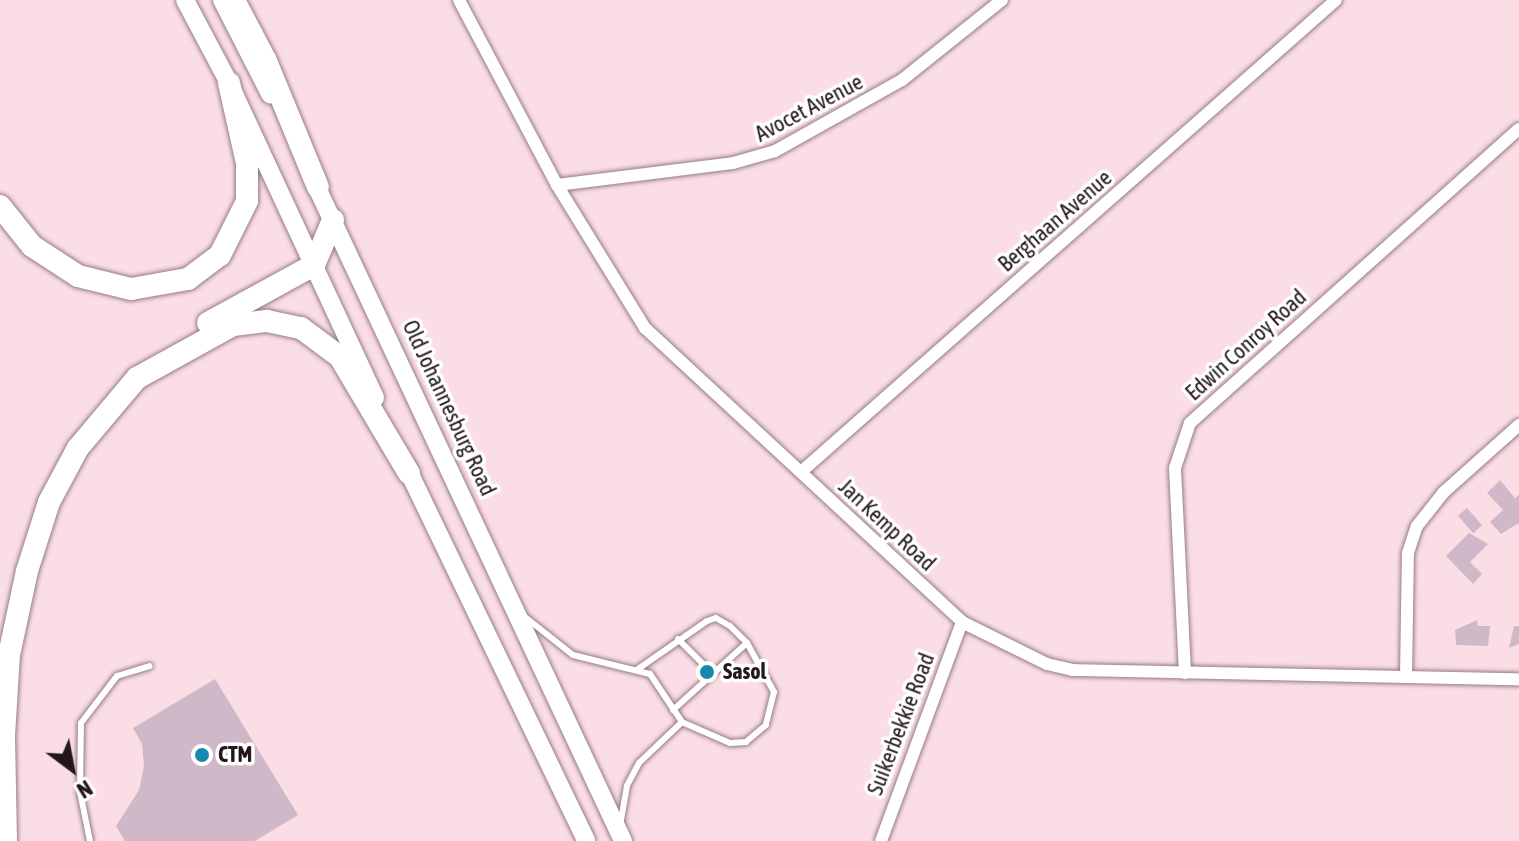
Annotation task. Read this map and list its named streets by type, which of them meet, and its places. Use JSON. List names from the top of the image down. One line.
{"streets":{"main road":["Old Johannesburg Road"],"street":["Avocet Avenue","Berghaan Avenue","Edwin Conroy Road","Jan Kemp Road","Suikerbekkie Road"]},"crossings":[["Avocet Avenue","Jan Kemp Road"],["Berghaan Avenue","Jan Kemp Road"],["Edwin Conroy Road","Jan Kemp Road"],["Jan Kemp Road","Suikerbekkie Road"]],"places":["Sasol","CTM"],"north":"bottom right"}
